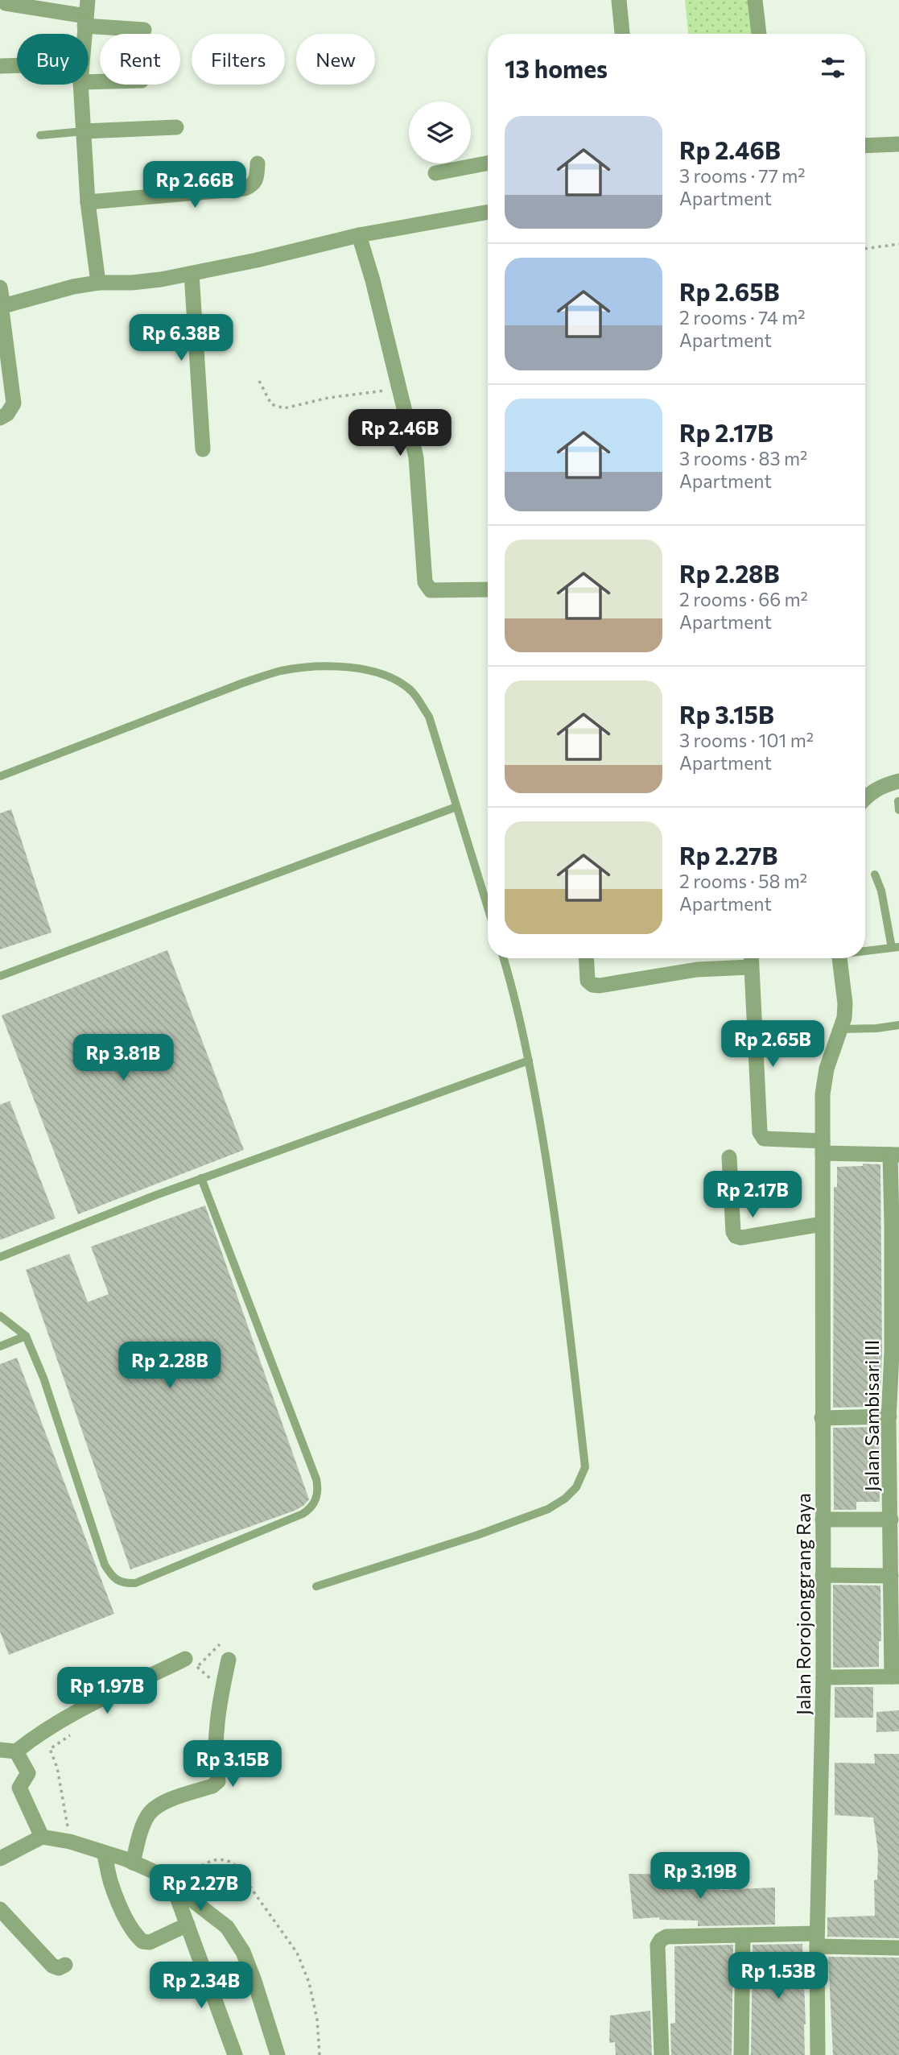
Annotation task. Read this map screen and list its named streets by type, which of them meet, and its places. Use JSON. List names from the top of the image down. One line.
{"streets":{"street":["Jalan Sambisari III","Jalan Rorojonggrang Raya"]},"page":{"chip":["Buy","Rent","Filters","New"],"heading":"13 homes","list":[{"name":"Rp 2.46B","note":"3 rooms · 77 m² · Apartment"},{"name":"Rp 2.65B","note":"2 rooms · 74 m² · Apartment"},{"name":"Rp 2.17B","note":"3 rooms · 83 m² · Apartment"},{"name":"Rp 2.28B","note":"2 rooms · 66 m² · Apartment"},{"name":"Rp 3.15B","note":"3 rooms · 101 m² · Apartment"},{"name":"Rp 2.27B","note":"2 rooms · 58 m² · Apartment"}],"price":["Rp 2.66B","Rp 6.38B","Rp 2.46B","Rp 2.65B","Rp 3.81B","Rp 2.17B","Rp 2.28B","Rp 1.97B","Rp 3.15B","Rp 3.19B","Rp 2.27B","Rp 1.53B","Rp 2.34B"]}}
